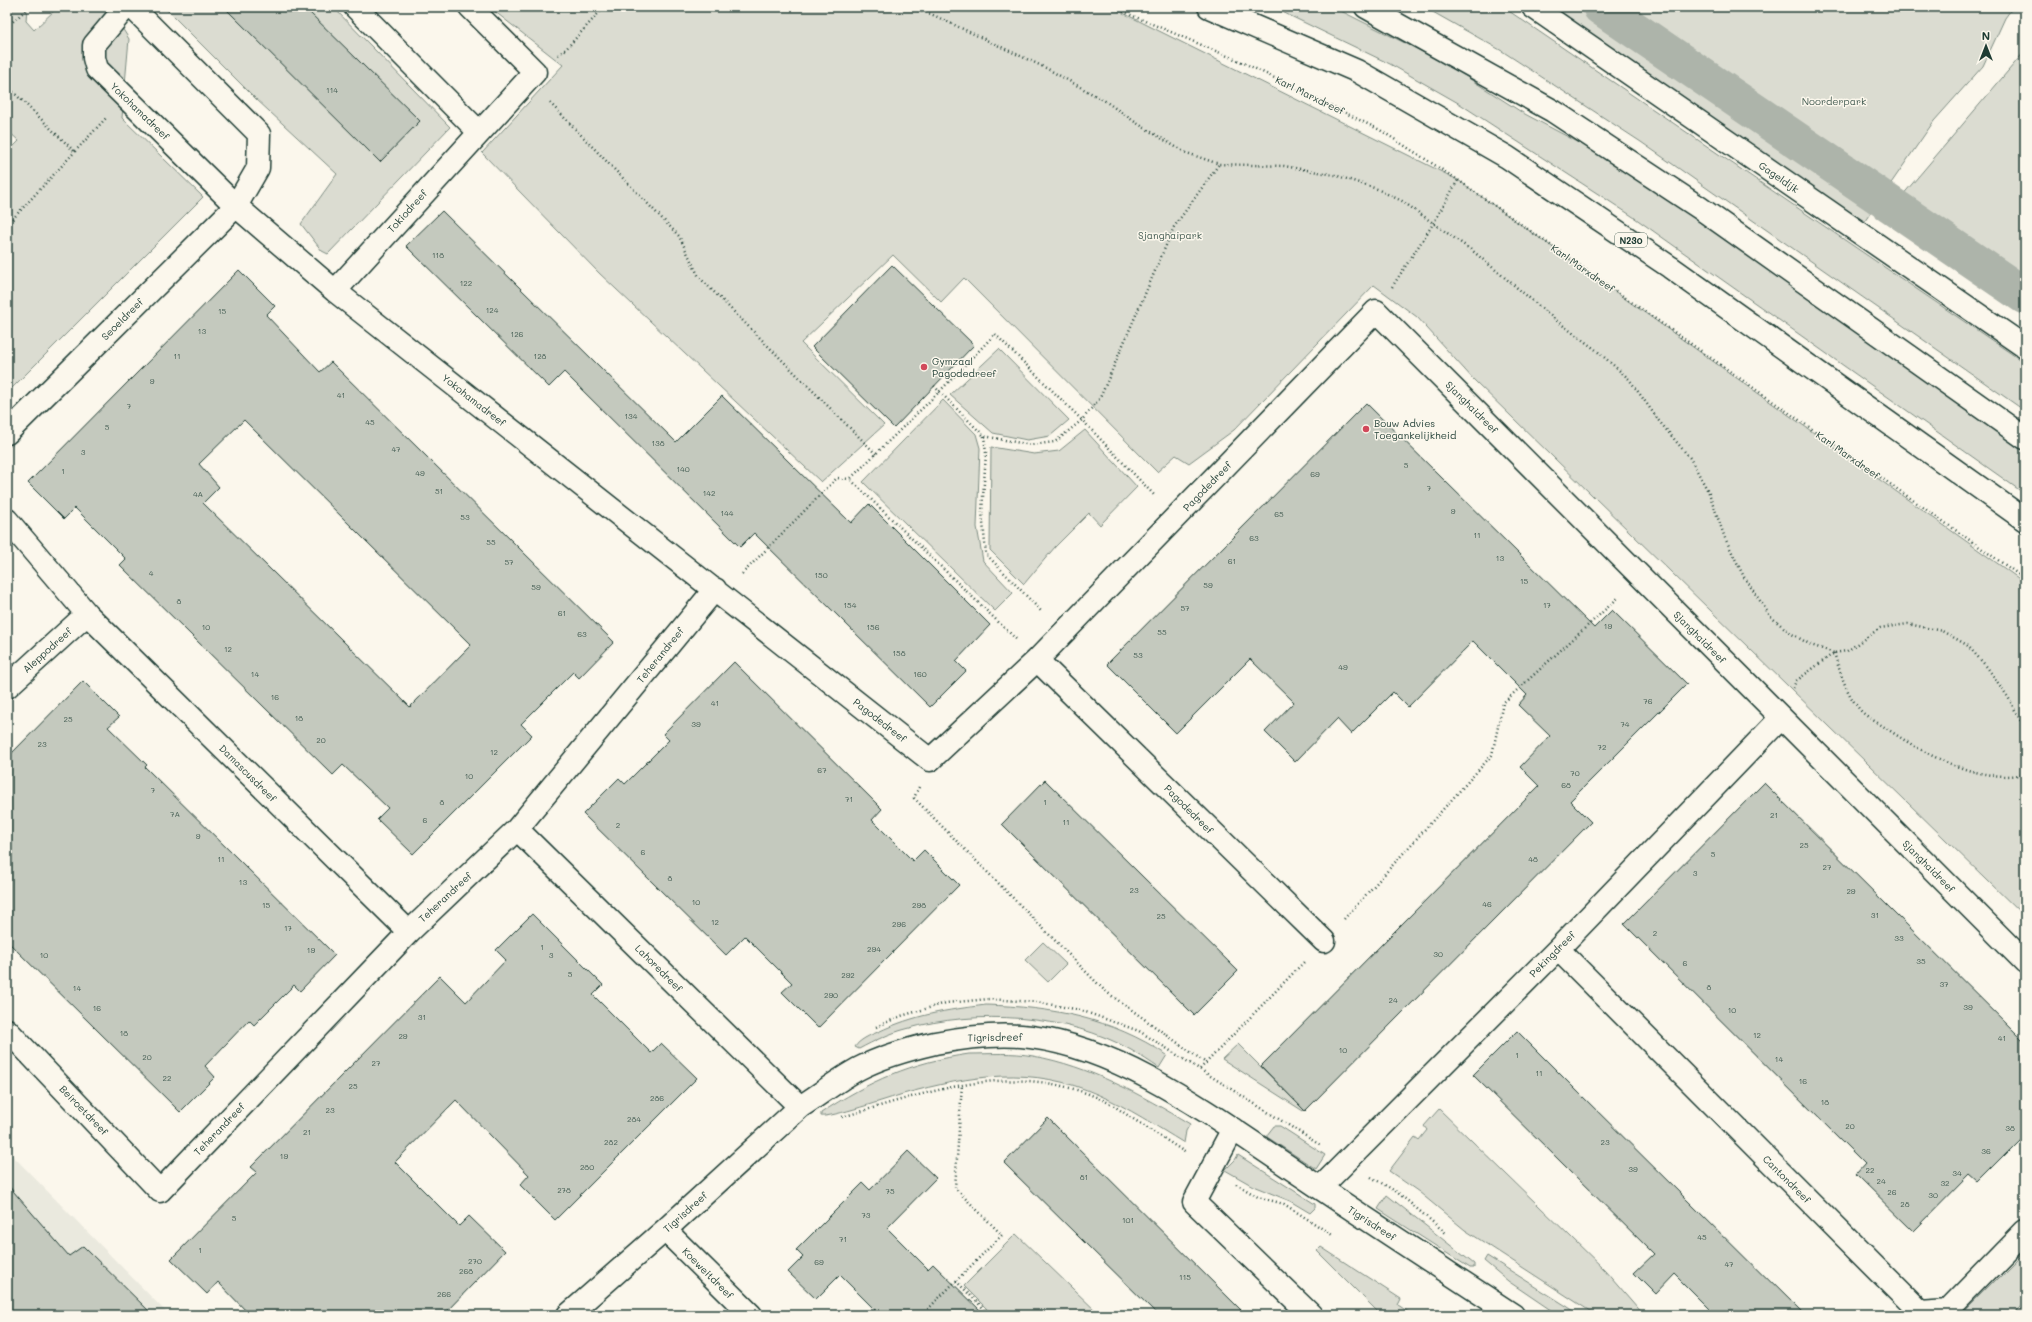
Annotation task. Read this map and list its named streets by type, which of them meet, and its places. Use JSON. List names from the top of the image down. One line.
{"streets":{"main road":["Yokohamadreef","Gageldijk","Tokiodreef","N230","Seoeldreef","Sjanghaidreef","Pagodedreef","Aleppodreef","Teherandreef","Damascusdreef","Pekingdreef","Lahoredreef","Tigrisdreef","Beiroetdreef","Cantondreef","Koeweitdreef"],"path":["Karl Marxdreef"]},"crossings":[["Yokohamadreef","Tokiodreef"],["Yokohamadreef","Seoeldreef"],["Yokohamadreef","Pagodedreef"],["Yokohamadreef","Teherandreef"],["Sjanghaidreef","Pagodedreef"],["Sjanghaidreef","Pekingdreef"],["Pagodedreef","Teherandreef"],["Aleppodreef","Damascusdreef"],["Teherandreef","Damascusdreef"],["Teherandreef","Lahoredreef"],["Teherandreef","Beiroetdreef"],["Pekingdreef","Tigrisdreef"],["Pekingdreef","Cantondreef"],["Lahoredreef","Tigrisdreef"],["Tigrisdreef","Koeweitdreef"]],"parks":["Noorderpark","Sjanghaipark"],"places":["Gymzaal Pagodedreef","Bouw Advies Toegankelijkheid"],"house_numbers":["114","118","122","124","15","13","126","11","128","9","41","7","134","45","5","138","47","3","5","140","1","49","69","7","51","142","4A","9","144","65","53","11","63","55","13","61","57","4","150","15","59","59","8","154","17","57","61","19","10","156","55","63","12","158","53","49","14","160","16","76","41","18","25","39","74","20","23","72","12","67","70","10","68","7","71","8","1","7A","21","6","11","2","9","25","6","5","11","48","27","3","8","13","23","29","10","46","15","298","31","25","12","296","17","2","33","1","294","19","30","10","3","35","6","5","292","37","8","14","290","24","39","16","10","31","18","12","29","41","10","1","20","14","27","11","22","16","25","286","18","23","284","20","38","21","282","23","36","19","280","39","22","34","81","24","32","278","75","26","30","28","73","5","101","45","71","1","270","69","47","268","115","266"],"north":"top"}
